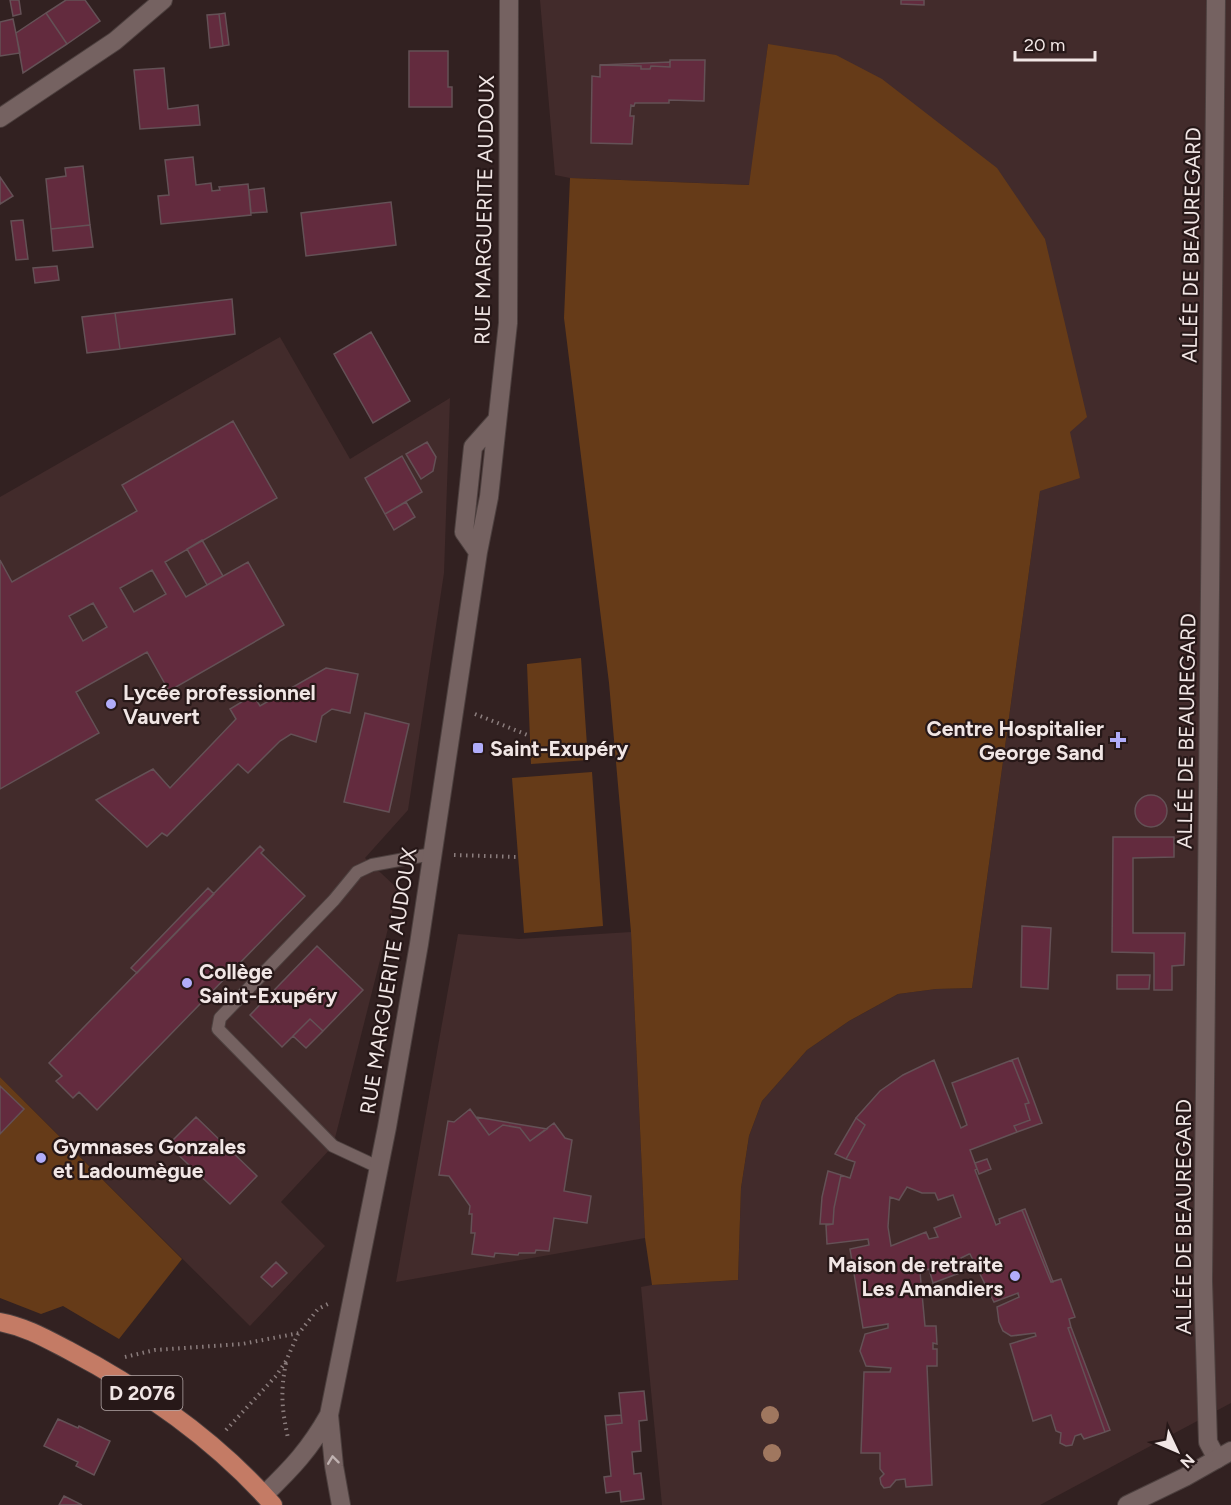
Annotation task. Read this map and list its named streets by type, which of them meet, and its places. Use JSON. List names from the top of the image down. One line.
{"streets":{"main road":["D 2076"],"street":["RUE MARGUERITE AUDOUX","ALLÉE DE BEAUREGARD"]},"crossings":[["RUE MARGUERITE AUDOUX","D 2076"]],"places":{"other":["Lycée professionnel Vauvert","Collège Saint-Exupéry","Gymnases Gonzales et Ladoumègue","Maison de retraite Les Amandiers"],"health":["Centre Hospitalier George Sand"],"transit":["Saint-Exupéry"]},"scale_bar":"20 m","north":"bottom right"}
